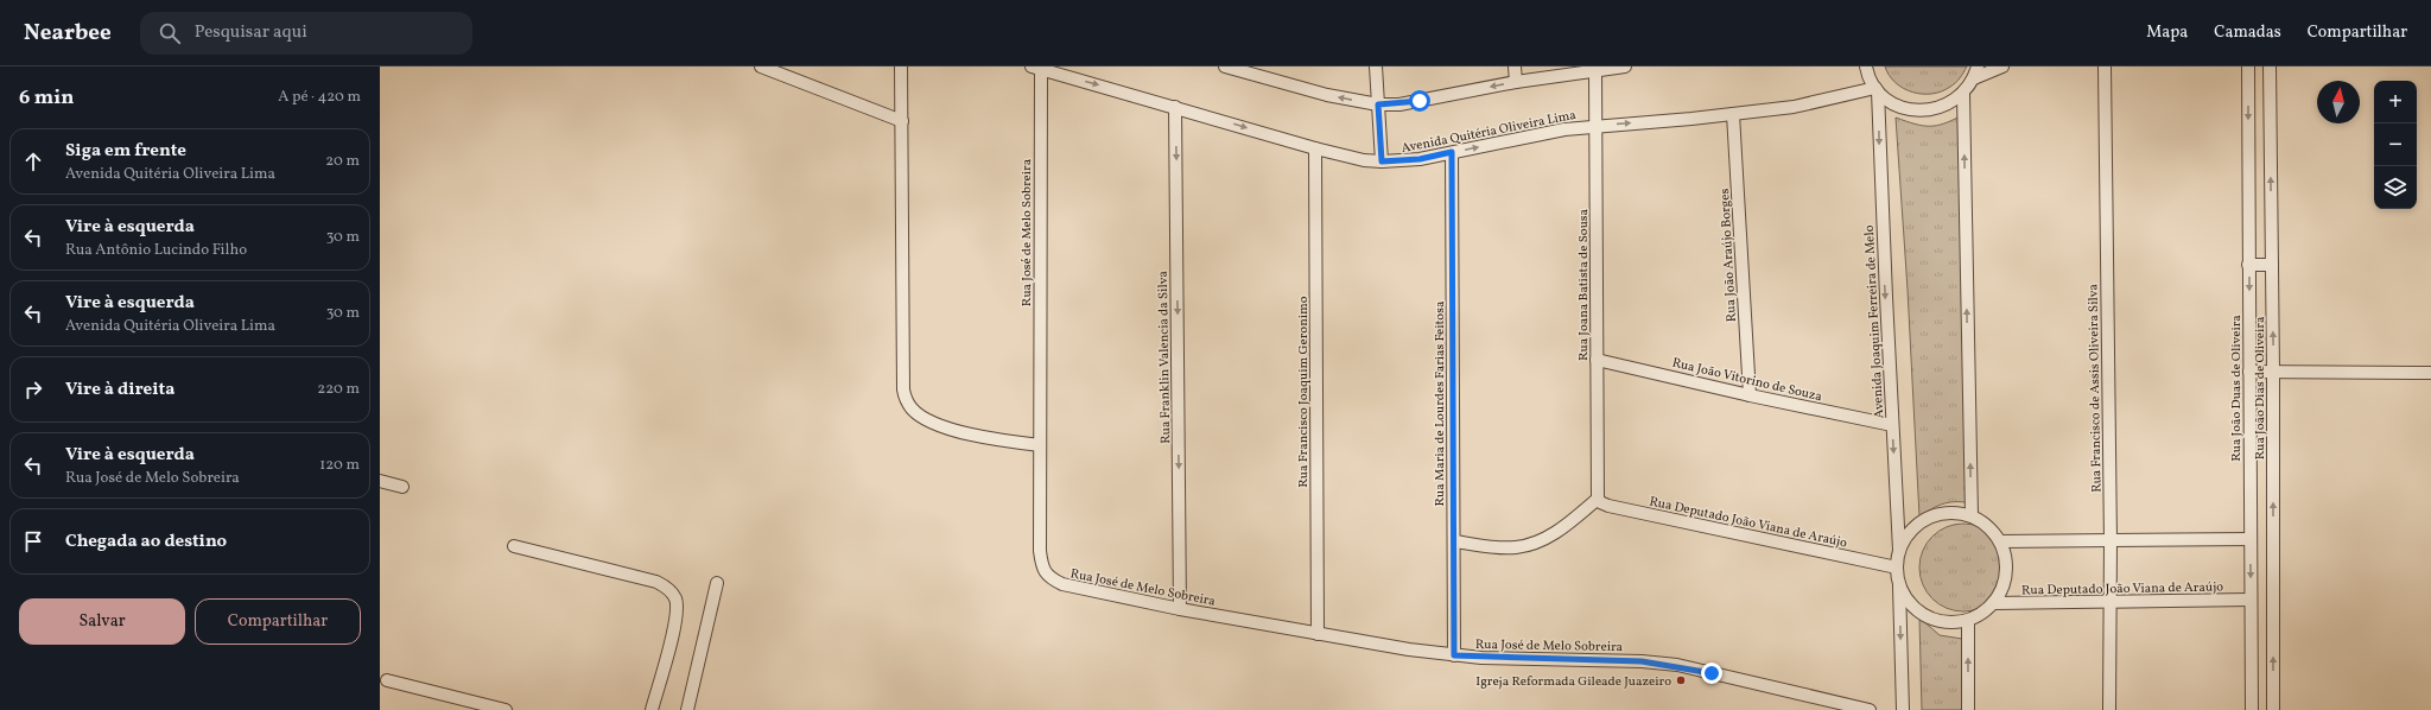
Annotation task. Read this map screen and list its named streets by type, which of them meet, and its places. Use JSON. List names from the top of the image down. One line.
{"streets":{"street":["Avenida Quitéria Oliveira Lima","Rua José de Melo Sobreira","Rua João Araújo Borges","Rua Joana Batista de Sousa","Avenida Joaquim Ferreira de Melo","Rua Franklin Valencia da Silva","Rua João Vitorino de Souza","Rua Francisco de Assis Oliveira Silva","Rua João Duas de Oliveira","Rua João Dias de Oliveira","Rua Francisco Joaquim Geronimo","Rua Maria de Lourdes Farias Feitosa","Rua Deputado João Viana de Araújo"]},"crossings":[["Avenida Quitéria Oliveira Lima","Rua José de Melo Sobreira"],["Avenida Quitéria Oliveira Lima","Rua João Araújo Borges"],["Avenida Quitéria Oliveira Lima","Rua Joana Batista de Sousa"],["Avenida Quitéria Oliveira Lima","Avenida Joaquim Ferreira de Melo"],["Avenida Quitéria Oliveira Lima","Rua Franklin Valencia da Silva"],["Avenida Quitéria Oliveira Lima","Rua Francisco Joaquim Geronimo"],["Avenida Quitéria Oliveira Lima","Rua Maria de Lourdes Farias Feitosa"],["Rua José de Melo Sobreira","Rua Franklin Valencia da Silva"],["Rua José de Melo Sobreira","Rua Francisco Joaquim Geronimo"],["Rua José de Melo Sobreira","Rua Maria de Lourdes Farias Feitosa"],["Rua João Araújo Borges","Rua João Vitorino de Souza"],["Rua Joana Batista de Sousa","Rua João Vitorino de Souza"],["Rua Joana Batista de Sousa","Rua Deputado João Viana de Araújo"],["Avenida Joaquim Ferreira de Melo","Rua João Vitorino de Souza"],["Avenida Joaquim Ferreira de Melo","Rua Deputado João Viana de Araújo"],["Rua Francisco de Assis Oliveira Silva","Rua Deputado João Viana de Araújo"],["Rua João Duas de Oliveira","Rua Deputado João Viana de Araújo"]],"one_way":["Rua Franklin Valencia da Silva","Rua João Duas de Oliveira","Rua João Dias de Oliveira"],"places":["Igreja Reformada Gileade Juazeiro"],"north":"top","page":{"header":"Nearbee","search":"Pesquisar aqui","nav":["Mapa","Camadas","Compartilhar"],"heading":["6 min","A pé · 420 m"],"map_buttons":["+","−"],"list":[["Siga em frente","Avenida Quitéria Oliveira Lima","20 m"],["Vire à esquerda","Rua Antônio Lucindo Filho","30 m"],["Vire à esquerda","Avenida Quitéria Oliveira Lima","30 m"],["Vire à direita","220 m"],["Vire à esquerda","Rua José de Melo Sobreira","120 m"],"Chegada ao destino"],"buttons":["Salvar","Compartilhar"]}}
